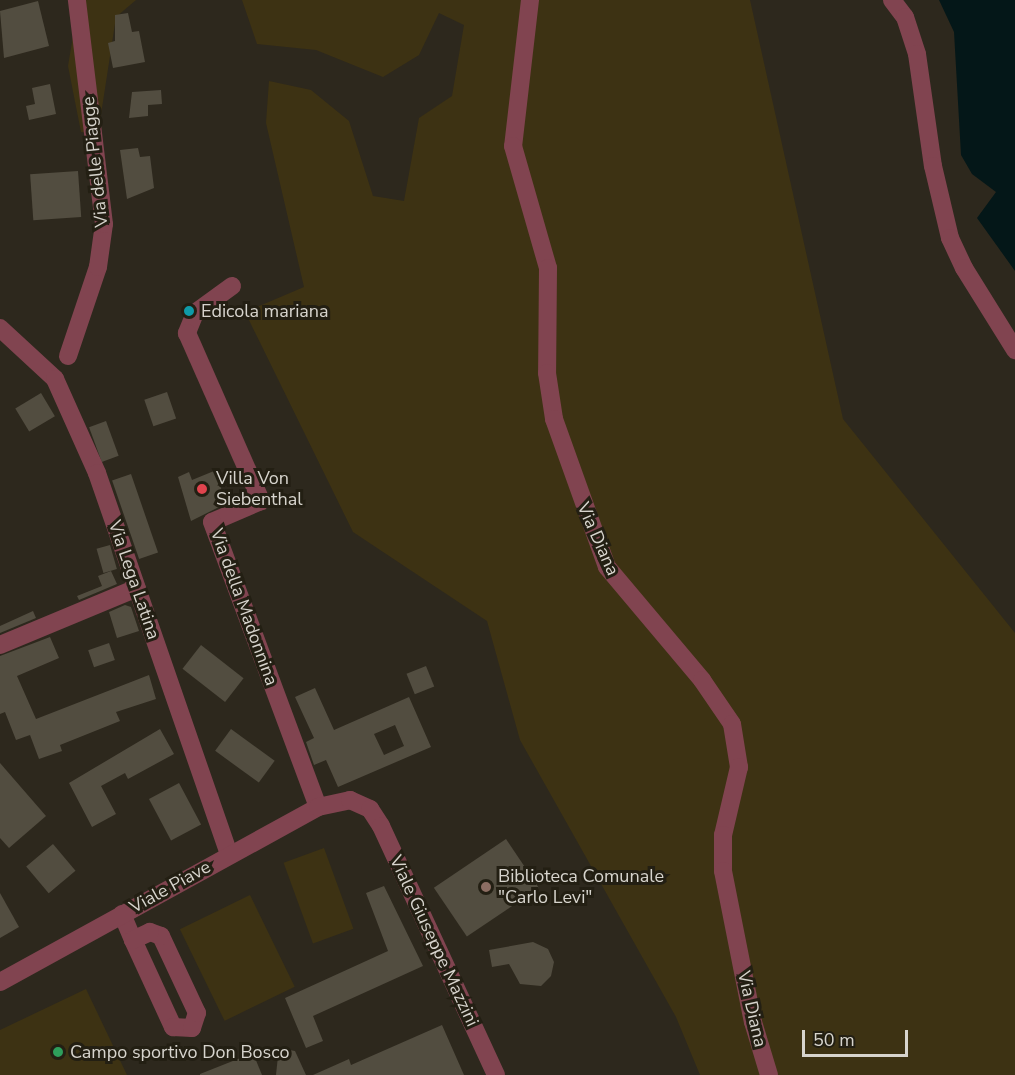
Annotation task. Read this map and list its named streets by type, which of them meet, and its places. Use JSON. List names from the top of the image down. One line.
{"streets":{"street":["Via delle Piagge","Via Diana","Via Lega Latina","Via della Madonnina","Viale Piave","Viale Giuseppe Mazzini"]},"crossings":[["Via delle Piagge","Via Lega Latina"],["Via Lega Latina","Viale Piave"],["Via della Madonnina","Viale Piave"],["Viale Piave","Viale Giuseppe Mazzini"]],"places":["Edicola mariana","Villa Von Siebenthal","Biblioteca Comunale \"Carlo Levi\"","Campo sportivo Don Bosco"],"scale_bar":"50 m"}
